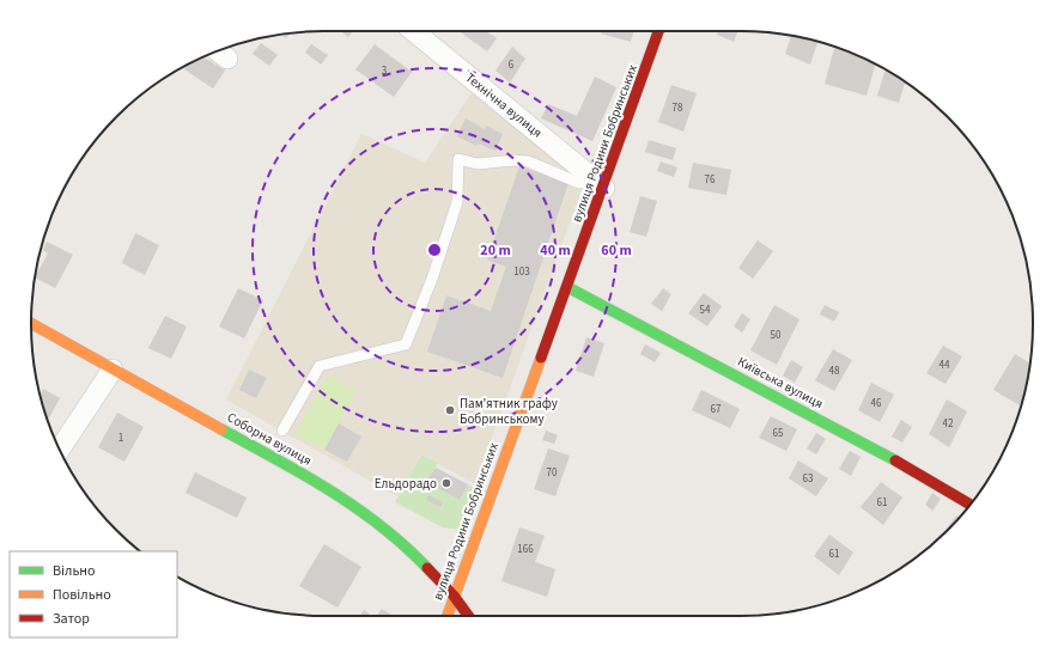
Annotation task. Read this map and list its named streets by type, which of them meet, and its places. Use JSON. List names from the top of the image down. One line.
{"streets":{"street":["Технічна вулиця","вулиця Родини Бобринських","Київська вулиця","Соборна вулиця"]},"crossings":[["Технічна вулиця","вулиця Родини Бобринських"],["вулиця Родини Бобринських","Київська вулиця"],["вулиця Родини Бобринських","Соборна вулиця"]],"places":["Пам'ятник графу Бобринському","Ельдорадо"],"house_numbers":["6","3","78","76","103","54","50","44","48","46","67","42","65","1","70","63","61","166","61"],"legend":["Вільно","Повільно","Затор"],"rings":["20 m","40 m","60 m"]}
